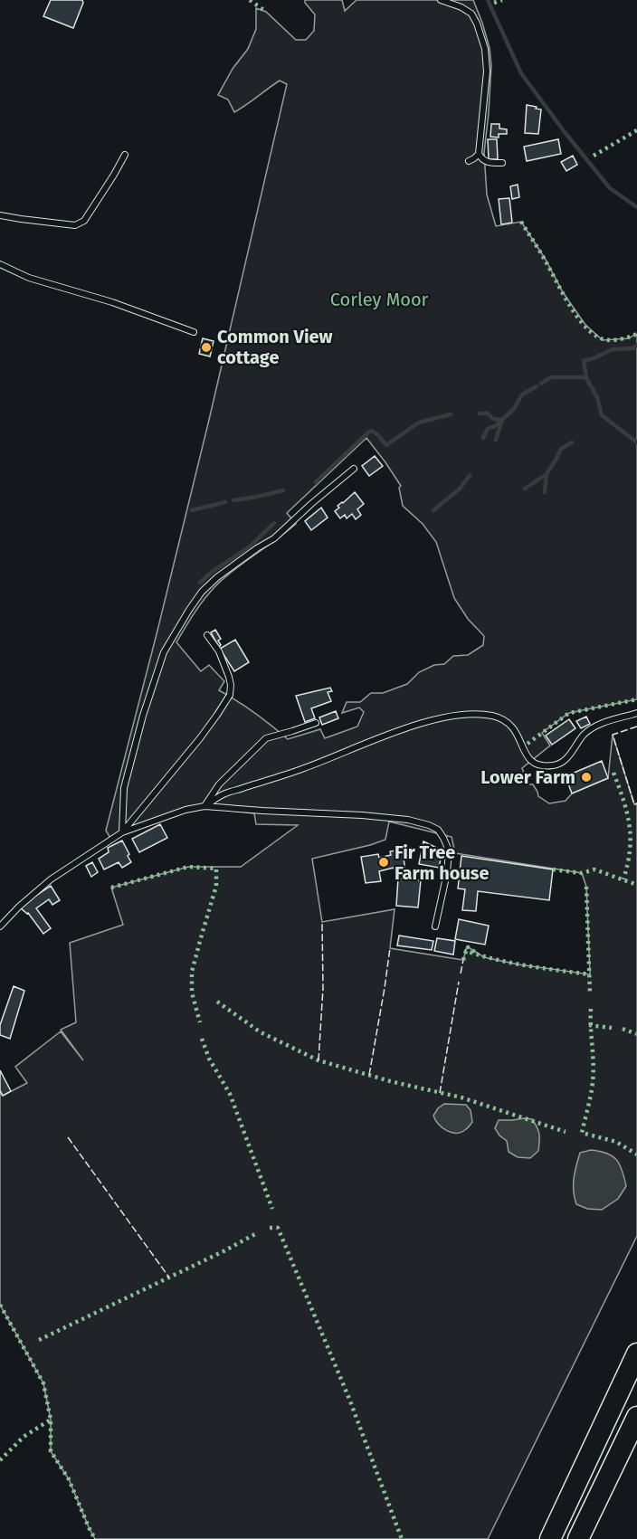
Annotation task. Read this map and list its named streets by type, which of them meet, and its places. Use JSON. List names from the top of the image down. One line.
{"parks":["Corley Moor"],"places":["Common View cottage","Lower Farm","Fir Tree Farm house"]}
